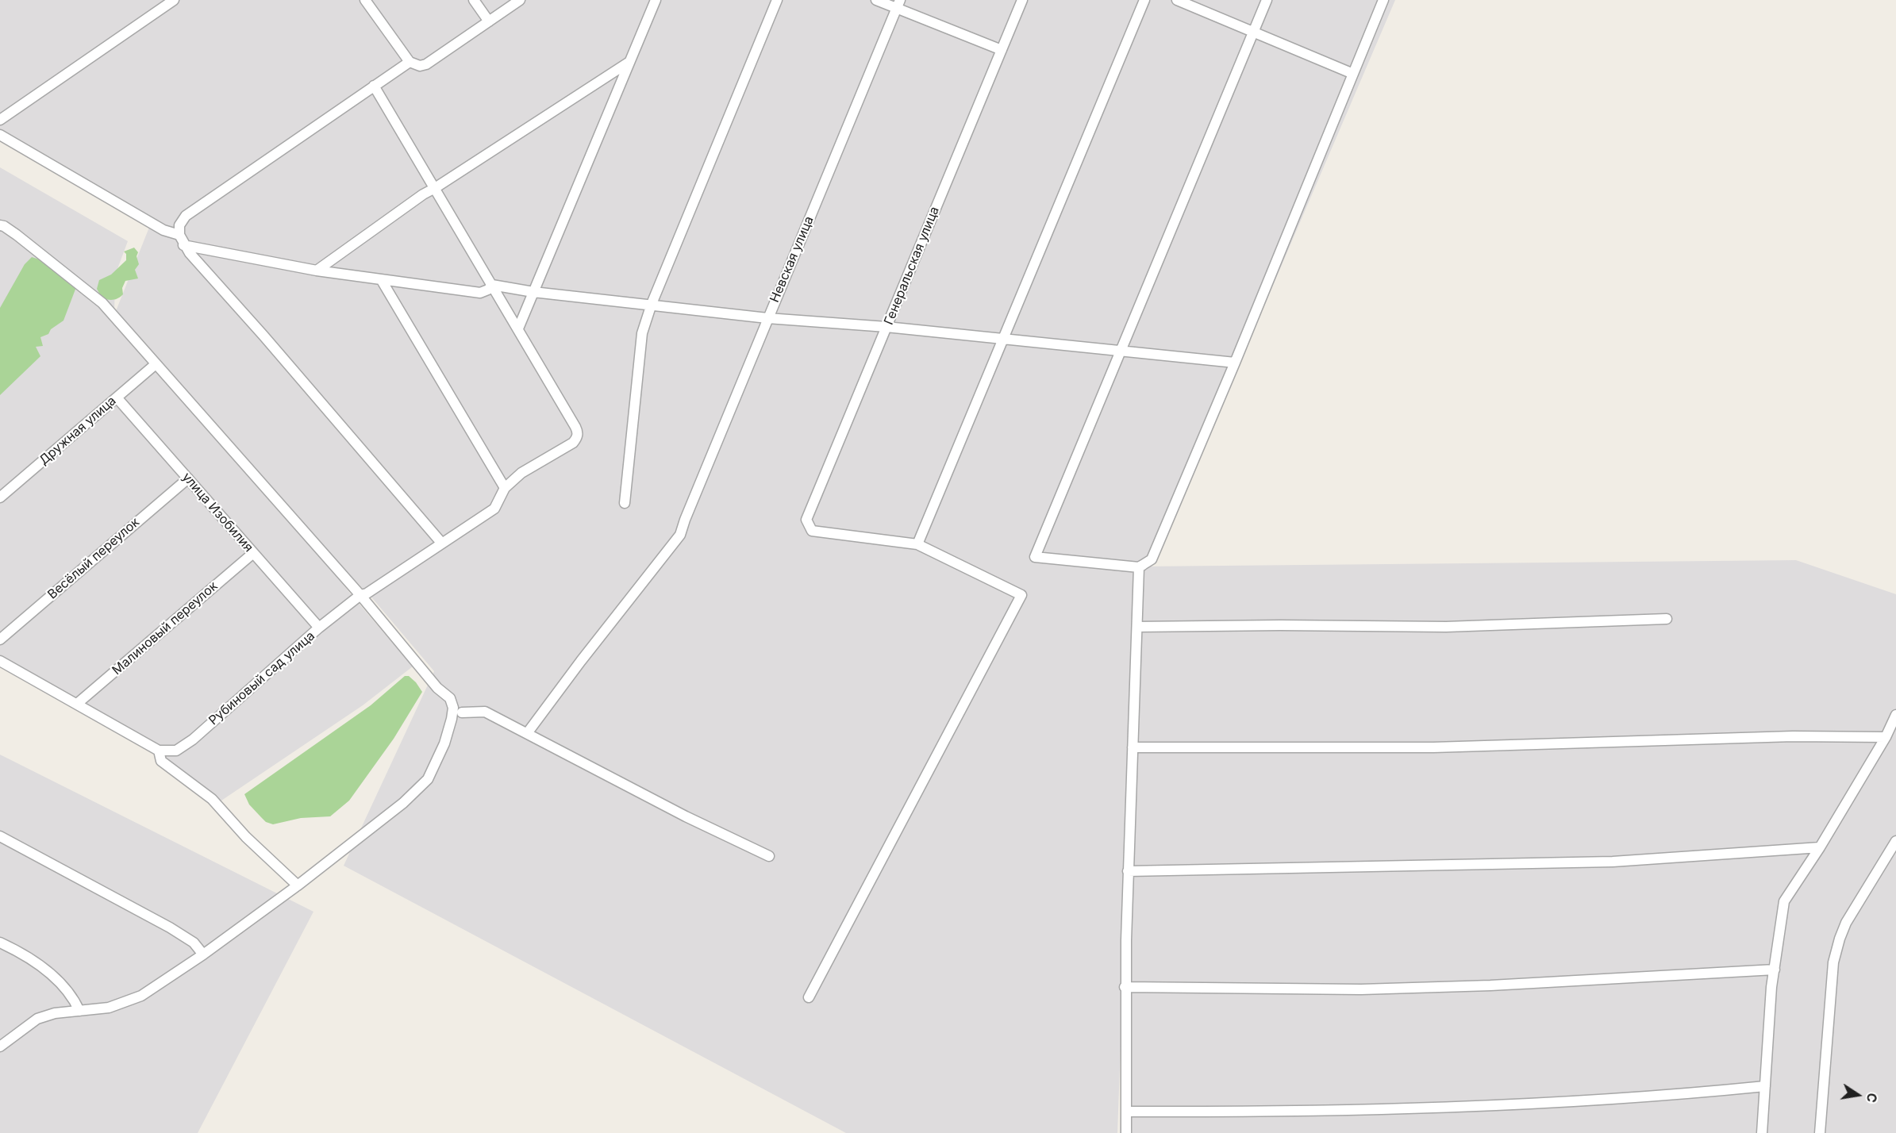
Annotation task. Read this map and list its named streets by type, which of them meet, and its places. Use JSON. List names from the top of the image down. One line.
{"streets":{"street":["Невская улица","Генеральская улица","Дружная улица","улица Изобилия","Весёлый переулок","Малиновый переулок","Рубиновый сад улица"]},"crossings":[["Дружная улица","улица Изобилия"],["улица Изобилия","Весёлый переулок"],["улица Изобилия","Малиновый переулок"],["улица Изобилия","Рубиновый сад улица"]],"north":"right"}
